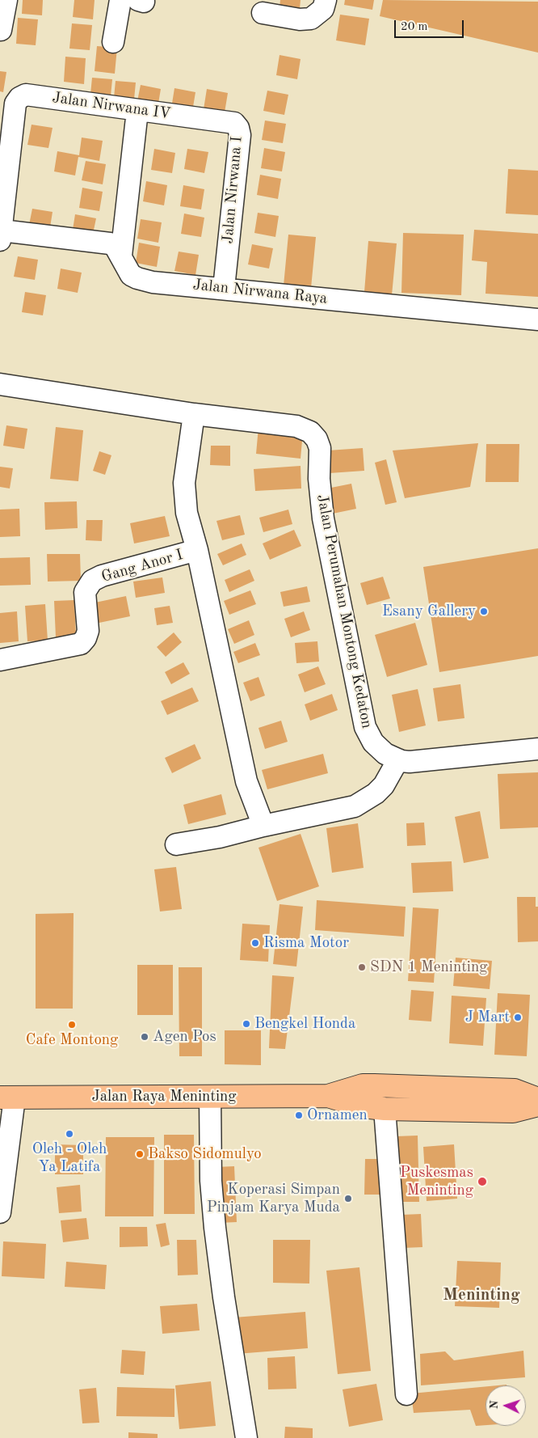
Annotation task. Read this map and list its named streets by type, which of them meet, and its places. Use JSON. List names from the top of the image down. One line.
{"streets":{"highway":["Jalan Raya Meninting"],"street":["Jalan Nirwana IV","Jalan Nirwana I","Jalan Nirwana Raya","Gang Anor I","Jalan Perumahan Montong Kedaton"]},"crossings":[["Jalan Nirwana IV","Jalan Nirwana I"],["Jalan Nirwana IV","Jalan Nirwana Raya"],["Jalan Nirwana I","Jalan Nirwana Raya"]],"districts":["Meninting"],"places":["Esany Gallery","Risma Motor","SDN 1 Meninting","J Mart","Bengkel Honda","Cafe Montong","Agen Pos","Ornamen","Oleh - Oleh Ya Latifa","Bakso Sidomulyo","Puskesmas Meninting","Koperasi Simpan Pinjam Karya Muda"],"scale_bar":"20 m","north":"left"}
